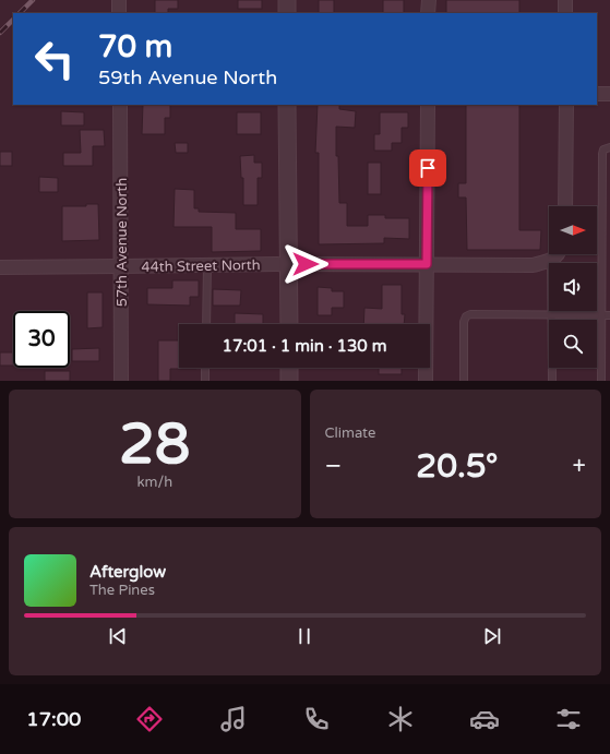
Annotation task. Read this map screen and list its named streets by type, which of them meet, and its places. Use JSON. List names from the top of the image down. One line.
{"streets":{"street":["57th Avenue North","44th Street North"]},"crossings":[["57th Avenue North","44th Street North"]],"north":"right","page":{"turn":["70 m","59th Avenue North"],"limit":"30","trip":"17:01 · 1 min · 130 m","tile":[["28","km/h"],"Climate"],"heat":["−","20.5°","+"],"song":["Afterglow","The Pines"],"tabs":"17:00"}}
